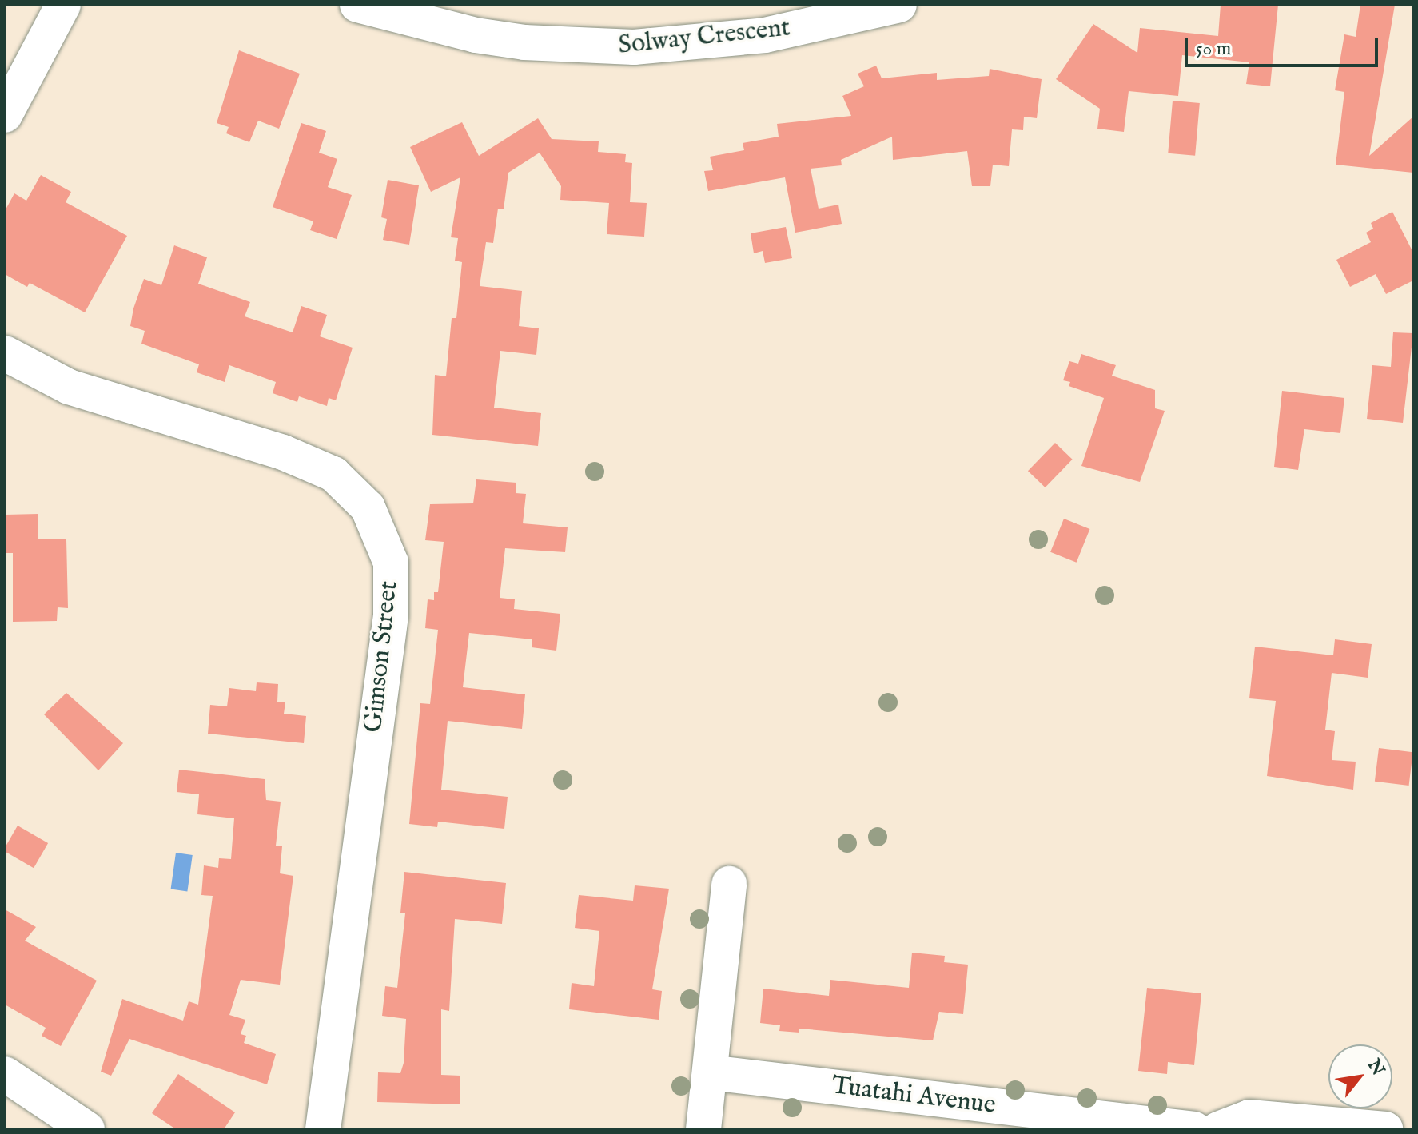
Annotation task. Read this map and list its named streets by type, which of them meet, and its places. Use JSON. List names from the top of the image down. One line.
{"streets":{"street":["Solway Crescent","Gimson Street","Tuatahi Avenue"]},"scale_bar":"50 m","north":"top right"}
